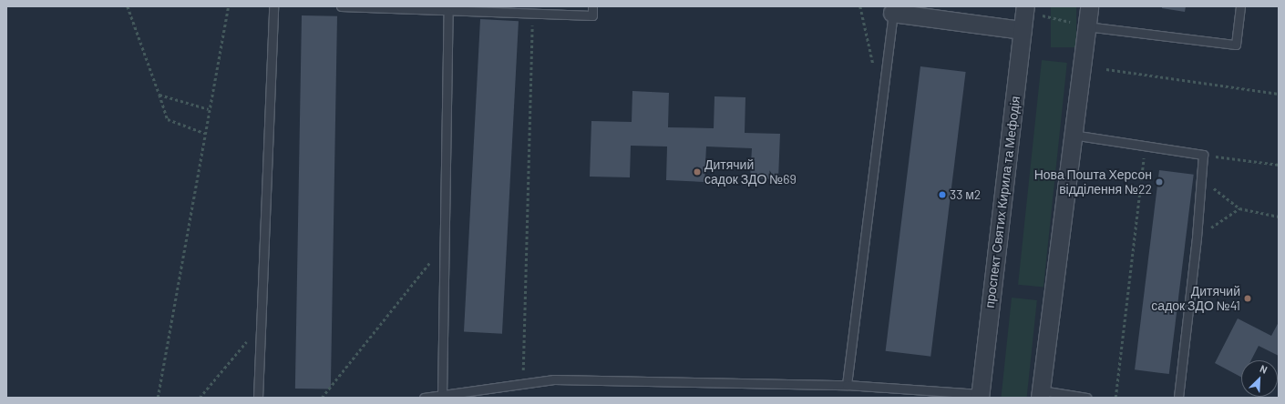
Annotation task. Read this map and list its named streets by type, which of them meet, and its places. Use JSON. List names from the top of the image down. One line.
{"streets":{"street":["проспект Святих Кирила та Мефодія"]},"places":["Дитячий садок ЗДО №69","Нова Пошта Херсон відділення №22","33 м2","Дитячий садок ЗДО №41"],"north":"top right"}
